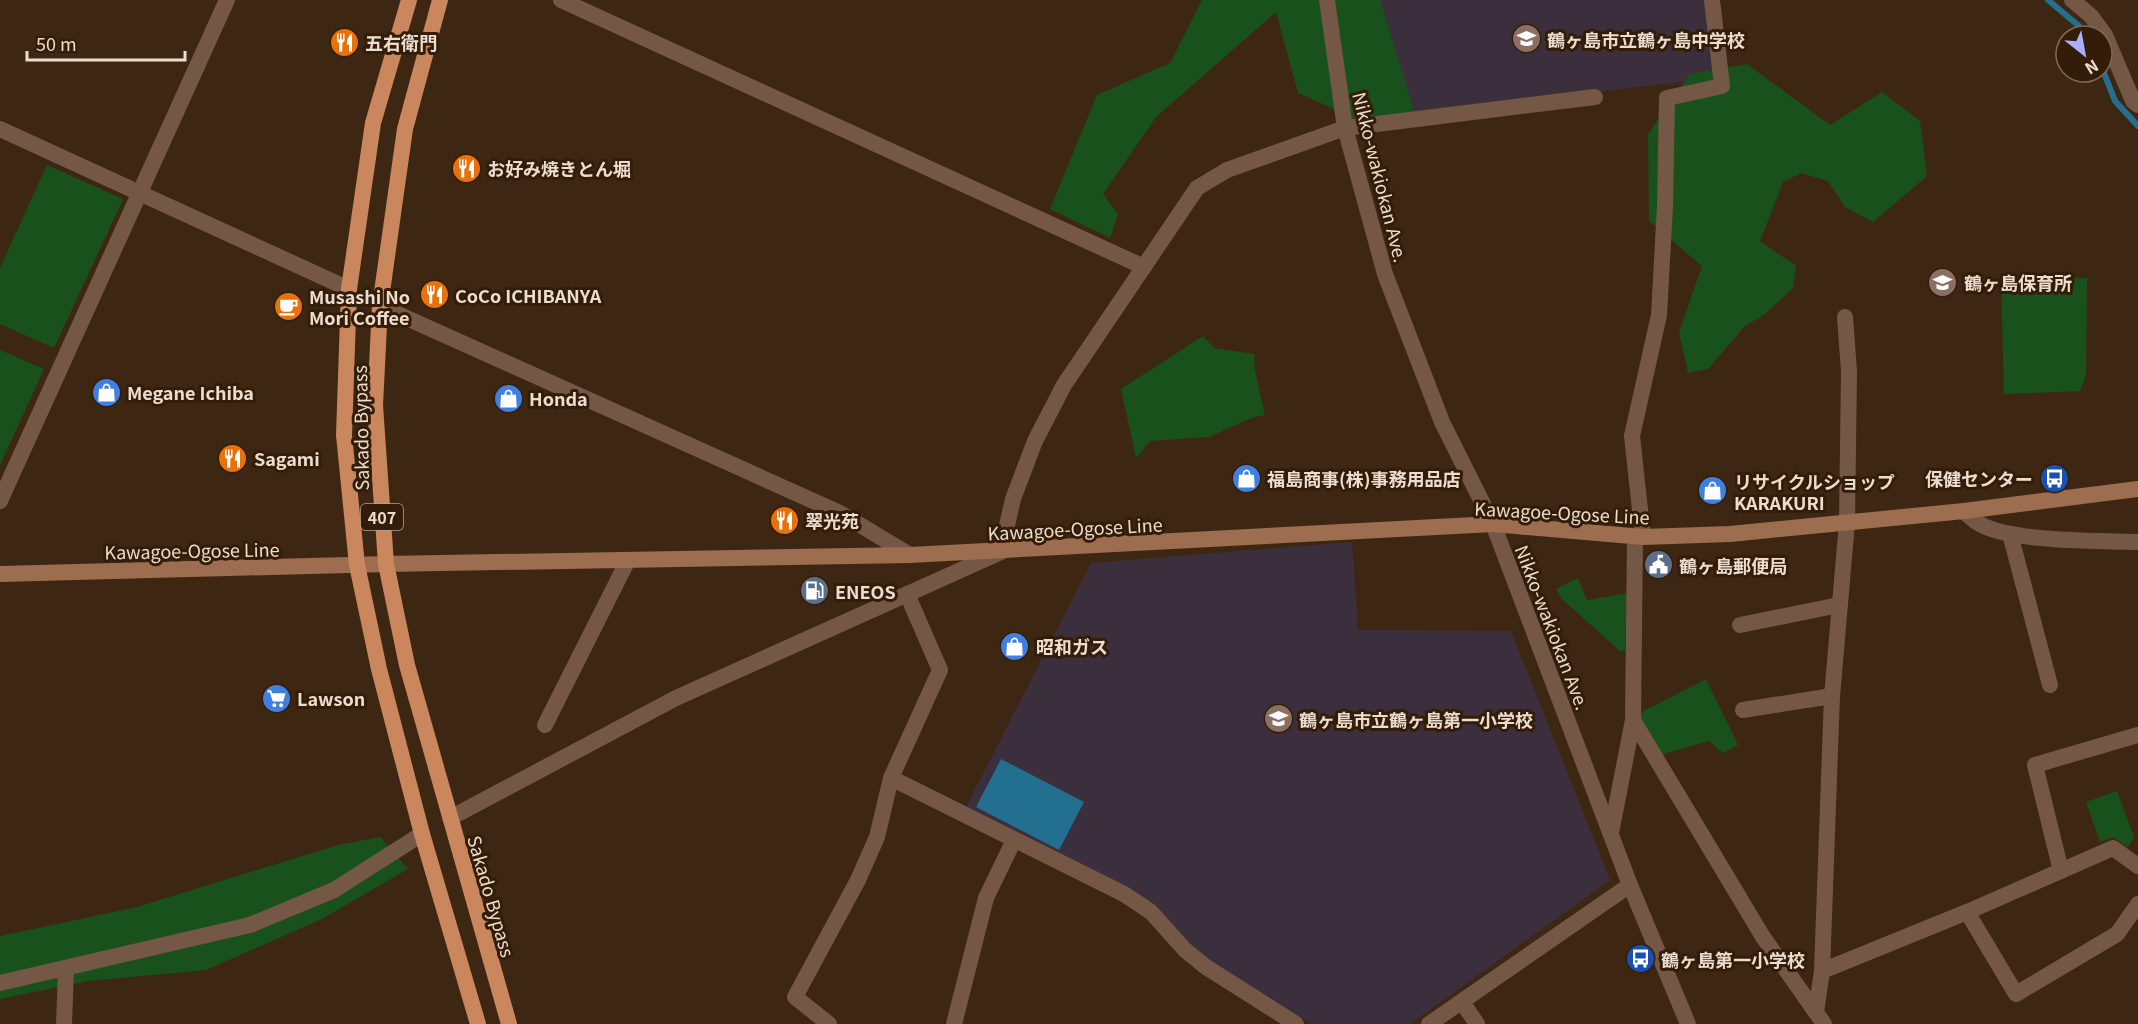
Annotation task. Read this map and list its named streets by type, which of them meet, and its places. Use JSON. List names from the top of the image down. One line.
{"streets":{"highway":["Sakado Bypass","407"],"main road":["Kawagoe-Ogose Line"],"street":["Nikko-wakiokan Ave."]},"crossings":[["Nikko-wakiokan Ave.","Kawagoe-Ogose Line"],["Sakado Bypass","Kawagoe-Ogose Line"]],"places":{"school or university":["鶴ヶ島市立鶴ヶ島中学校","鶴ヶ島保育所","鶴ヶ島市立鶴ヶ島第一小学校"],"restaurant":["五右衛門","お好み焼きとん堀","CoCo ICHIBANYA","Sagami","翠光苑"],"cafe":["Musashi No Mori Coffee"],"shop":["Megane Ichiba","Honda","福島商事(株)事務用品店","リサイクルショップ KARAKURI","昭和ガス"],"bus stop":["保健センター","鶴ヶ島第一小学校"],"public building":["鶴ヶ島郵便局"],"fuel station":["ENEOS"],"supermarket":["Lawson"]},"scale_bar":"50 m","north":"bottom right"}
